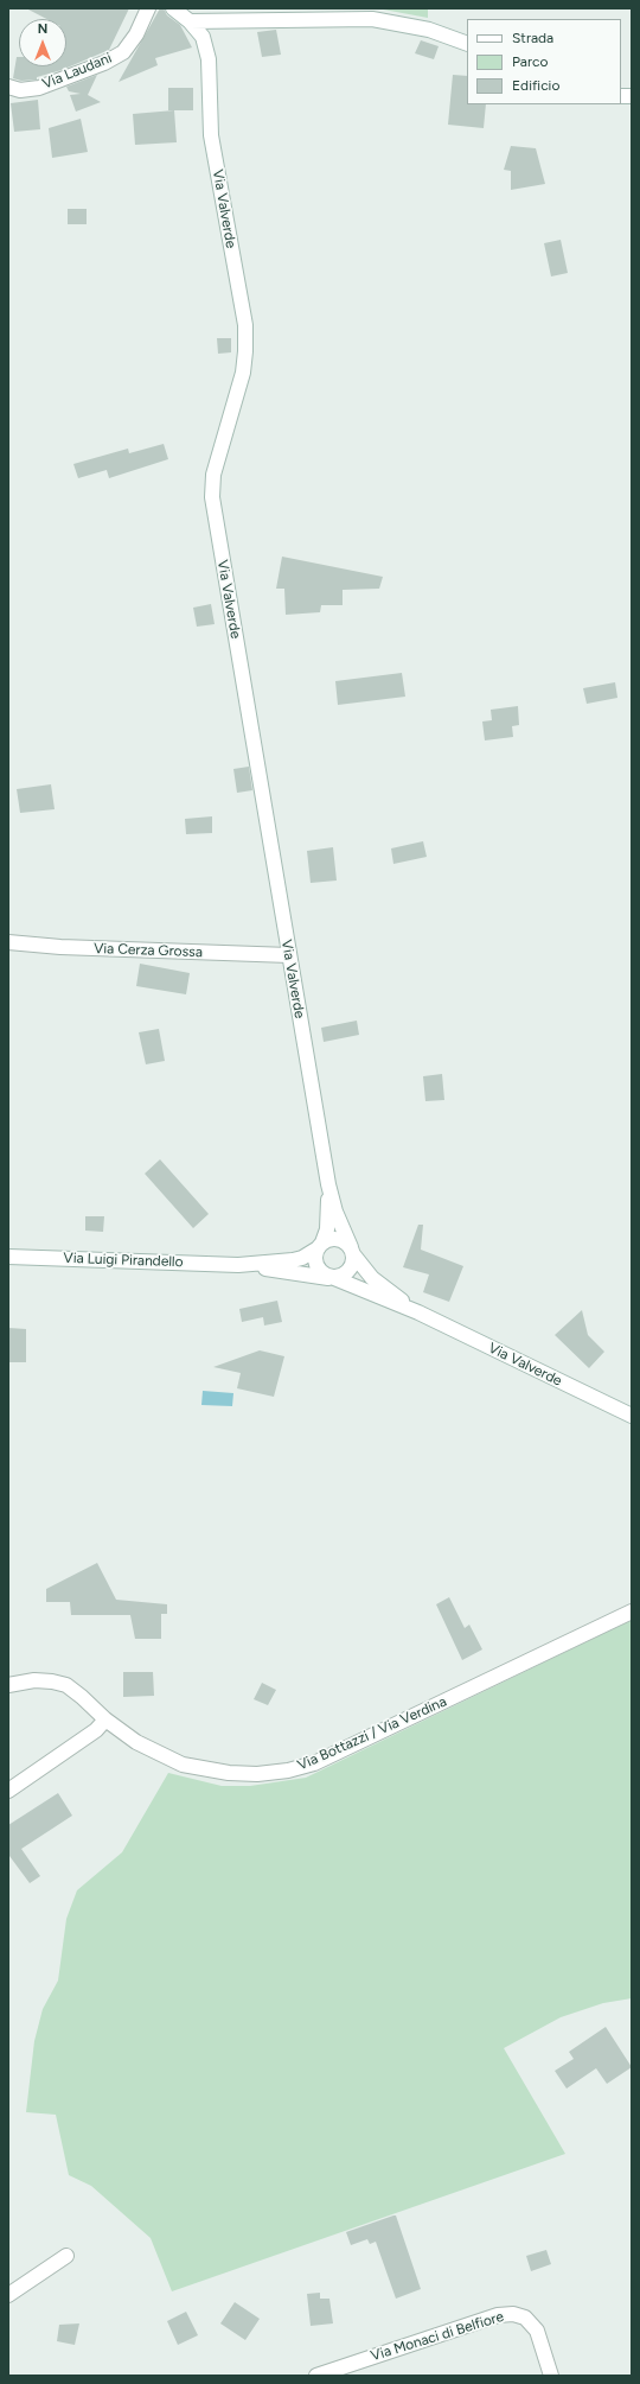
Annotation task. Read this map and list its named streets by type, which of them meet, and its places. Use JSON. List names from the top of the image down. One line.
{"streets":{"street":["Via Laudani","Via Valverde","Via Cerza Grossa","Via Luigi Pirandello","Via Bottazzi / Via Verdina","Via Monaci di Belfiore"]},"crossings":[["Via Valverde","Via Cerza Grossa"]],"legend":["Strada","Parco","Edificio"],"north":"top"}
